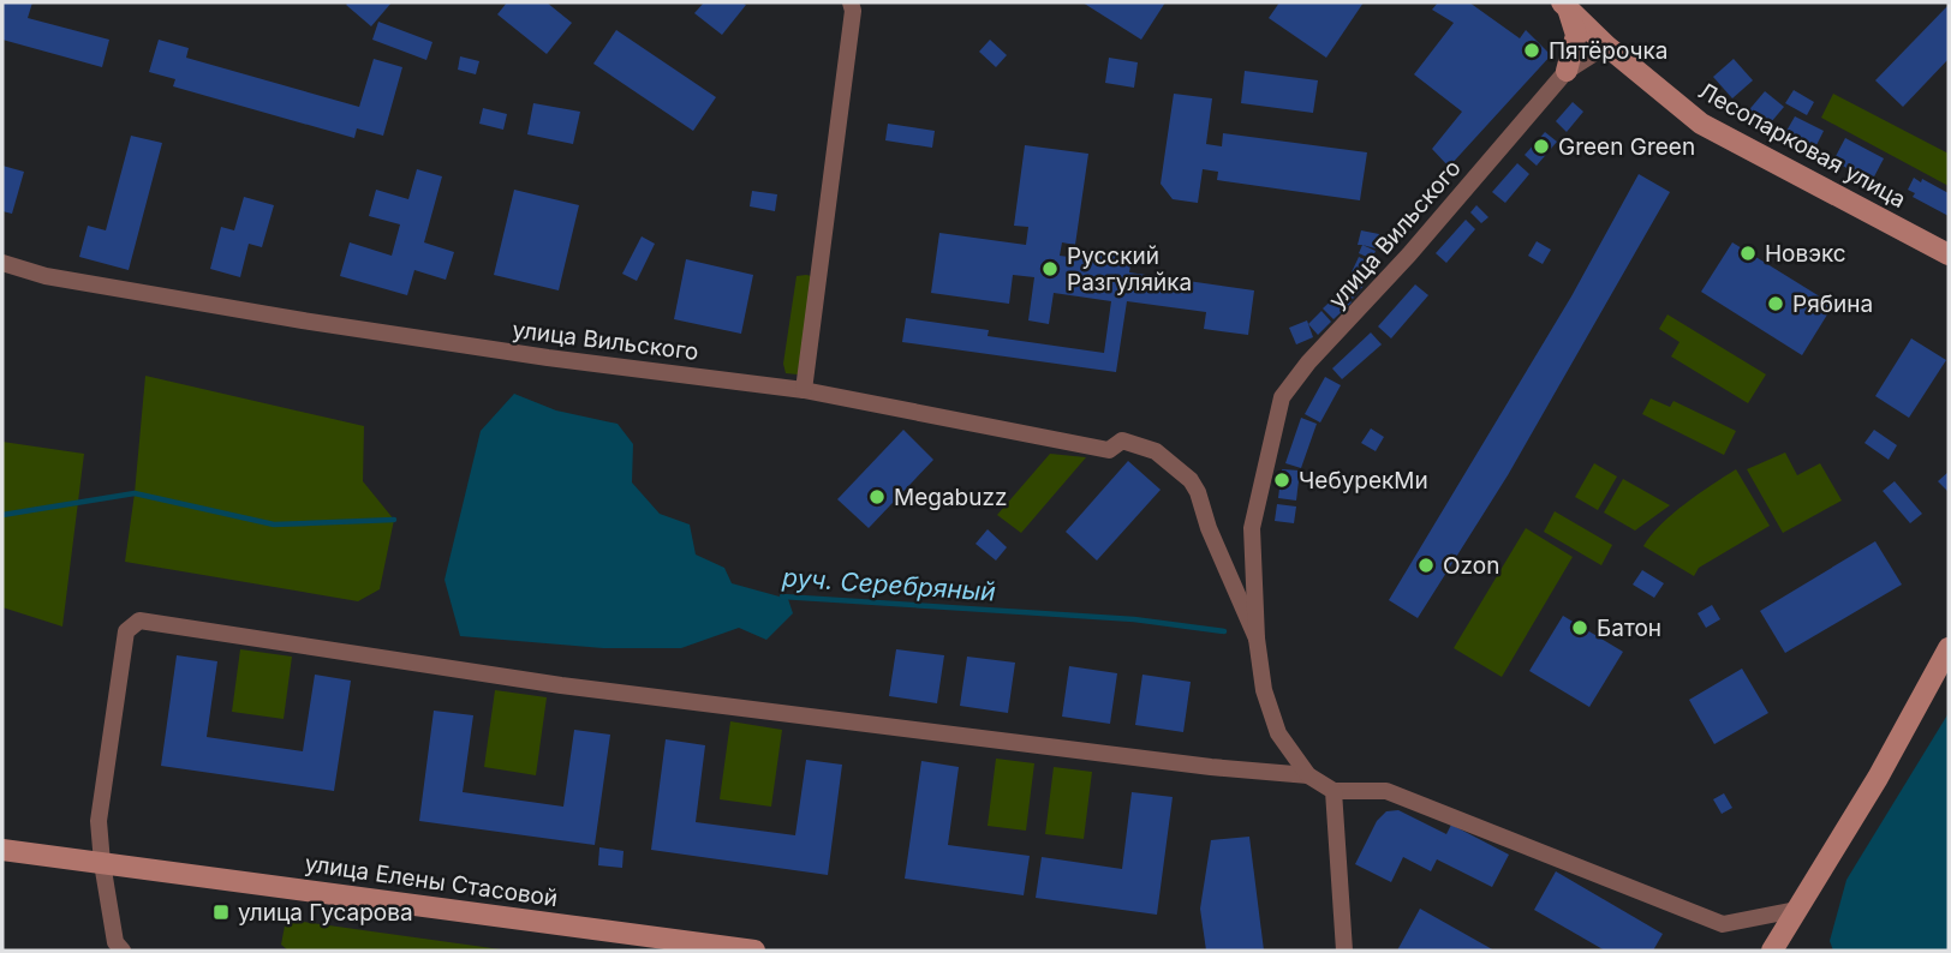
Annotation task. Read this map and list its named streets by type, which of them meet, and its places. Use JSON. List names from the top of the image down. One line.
{"streets":{"main road":["Лесопарковая улица","улица Елены Стасовой"],"street":["улица Вильского"]},"crossings":[["Лесопарковая улица","улица Вильского"]],"water":["руч. Серебряный"],"places":{"other":["Пятёрочка","Green Green","Новэкс","Русский Разгуляйка","Рябина","ЧебурекМи","Megabuzz","Ozon","Батон"],"transit":["улица Гусарова"]}}
